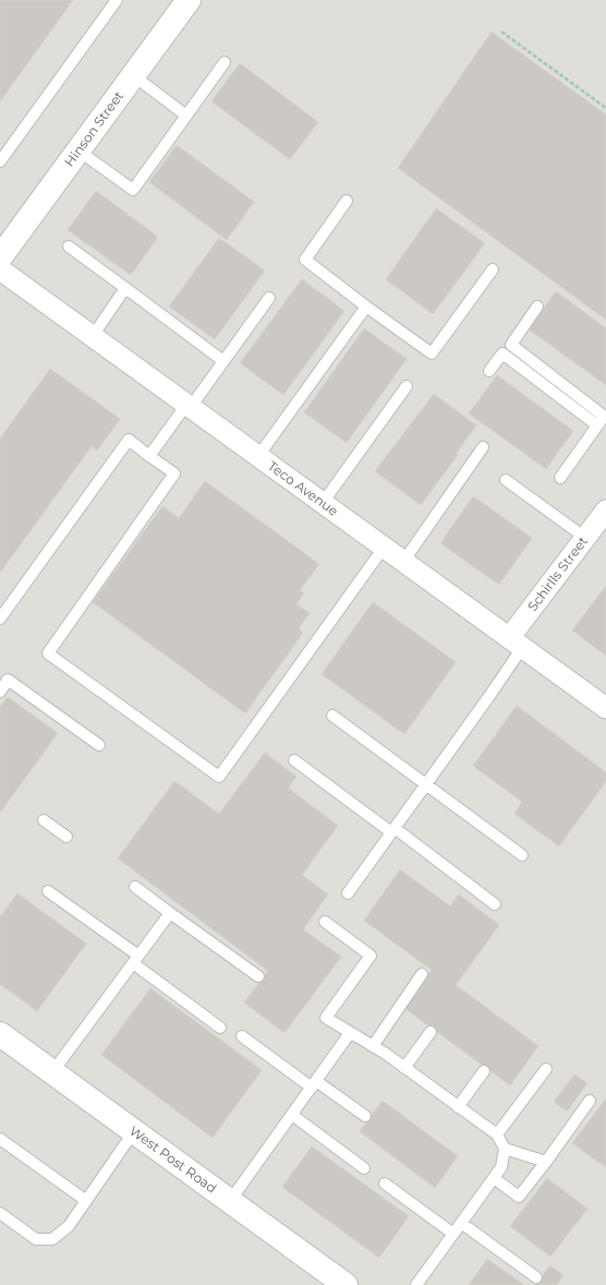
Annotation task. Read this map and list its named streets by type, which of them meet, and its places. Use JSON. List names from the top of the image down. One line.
{"streets":{"street":["Hinson Street","Teco Avenue","Schirlls Street","West Post Road"]},"crossings":[["Teco Avenue","Schirlls Street"]]}
